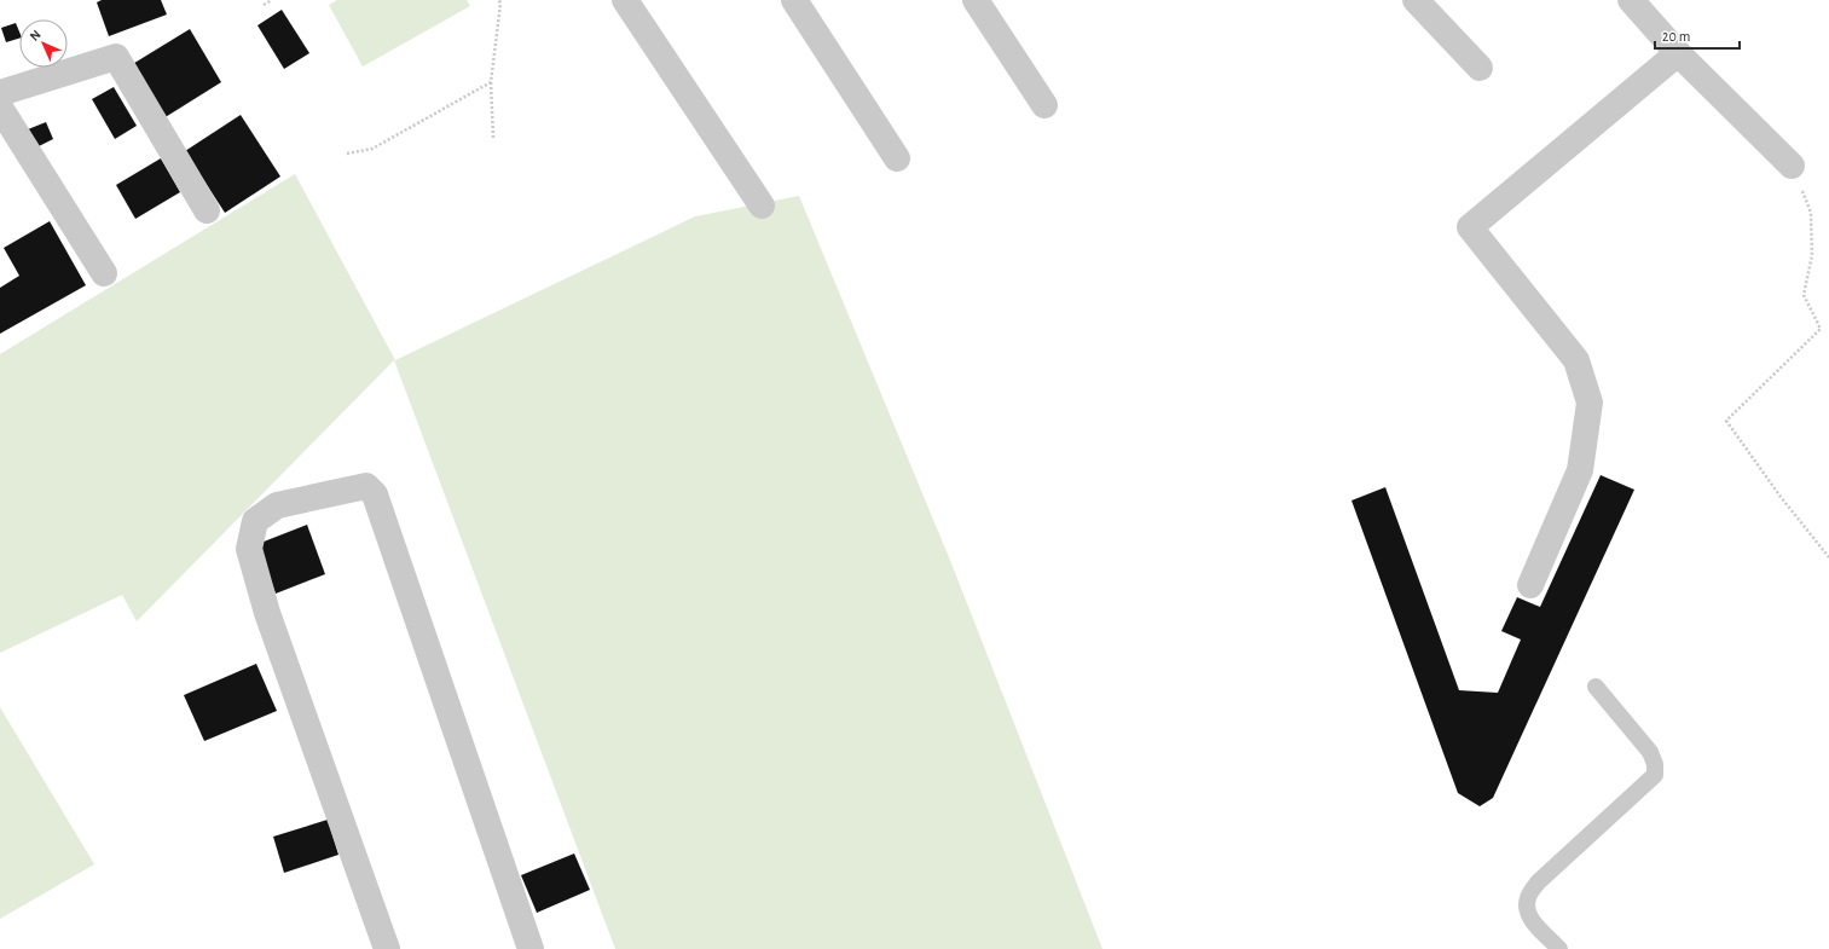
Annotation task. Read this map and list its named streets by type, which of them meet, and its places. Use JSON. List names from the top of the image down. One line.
{"scale_bar":"20 m","north":"top left"}
